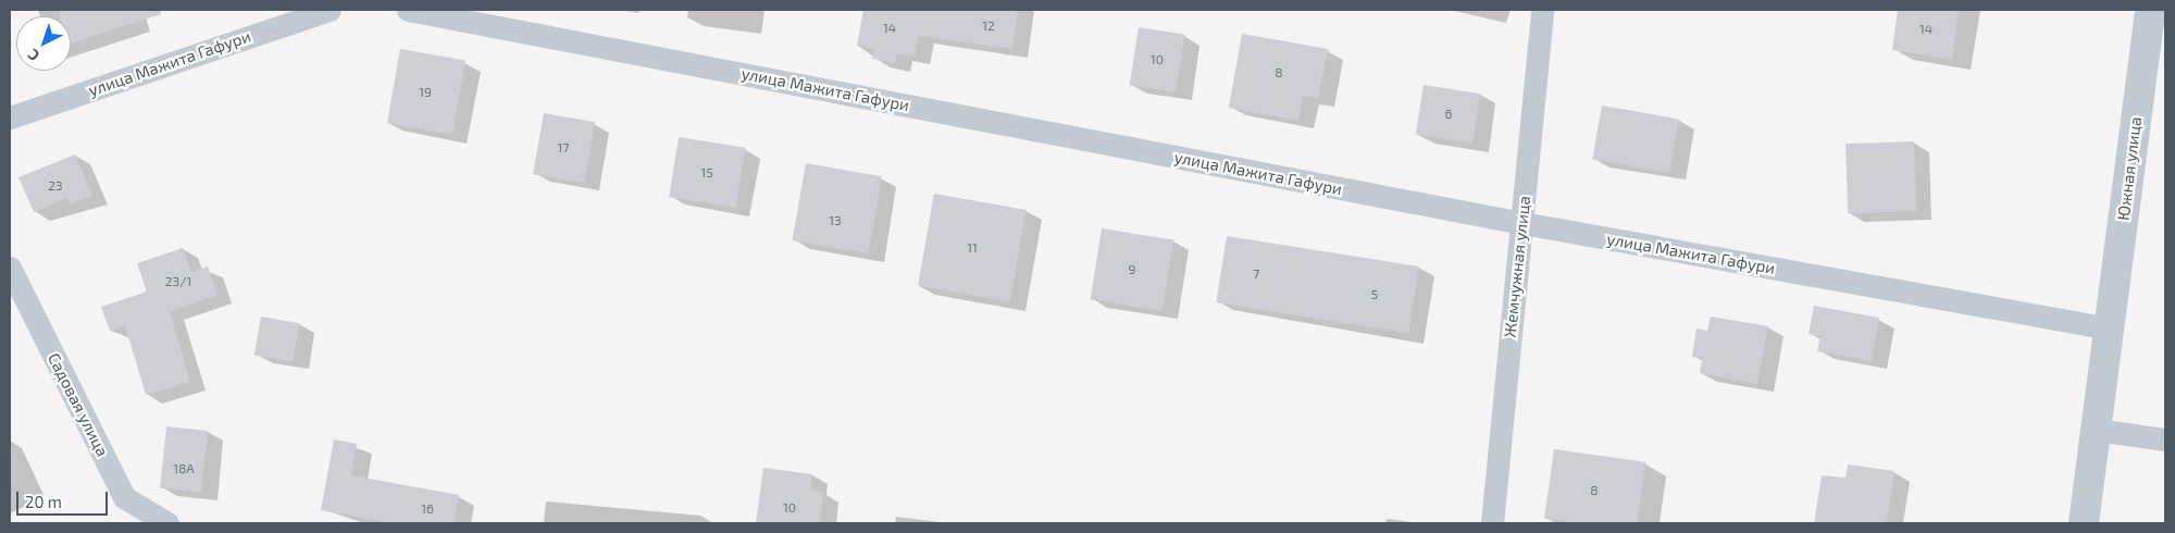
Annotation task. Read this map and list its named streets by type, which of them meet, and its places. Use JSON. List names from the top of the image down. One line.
{"streets":{"street":["улица Мажита Гафури","Южная улица","Жемчужная улица","Садовая улица"]},"crossings":[["улица Мажита Гафури","Южная улица"],["улица Мажита Гафури","Жемчужная улица"]],"house_numbers":["12","14","14","10","8","19","6","17","15","23","13","11","9","7","23/1","5","18А","8","10","16"],"scale_bar":"20 m","north":"bottom left"}
